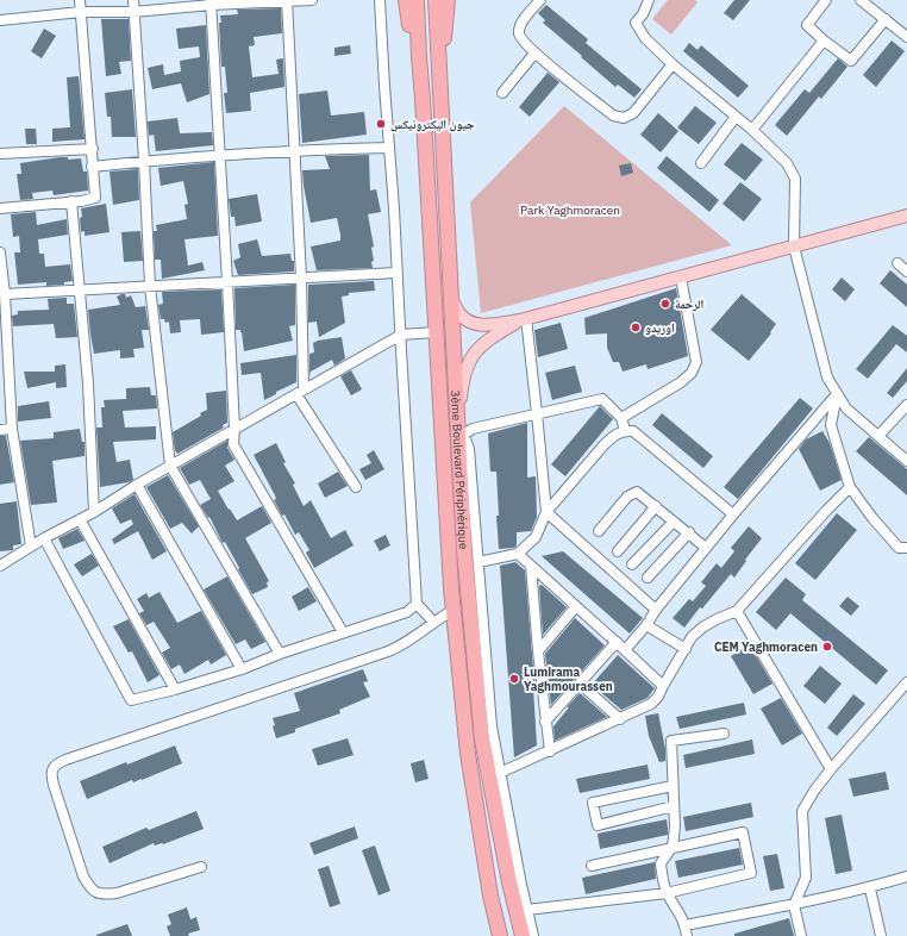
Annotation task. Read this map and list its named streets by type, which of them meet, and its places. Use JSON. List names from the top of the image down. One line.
{"streets":{"highway":["3ème Boulevard Périphérique"]},"parks":["Park Yaghmoracen"],"places":["جيون اليكترونيكس","الرحمة","اوريدو","CEM Yaghmoracen","Lumirama Yaghmourassen"]}
